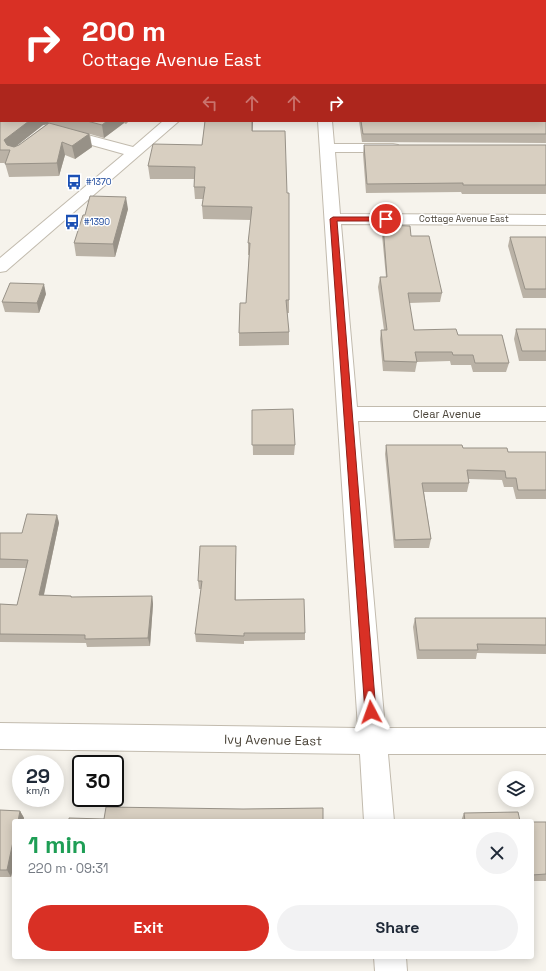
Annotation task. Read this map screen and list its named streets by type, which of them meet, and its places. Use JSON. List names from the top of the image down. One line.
{"streets":{"street":["Cottage Avenue East","Clear Avenue","Ivy Avenue East"]},"places":{"bus stop":["#1370","#1390"]},"page":{"turn":["200 m","Cottage Avenue East"],"speed":"29 km/h","limit":"30","heading":["1 min","220 m · 09:31"],"buttons":["Exit","Share"]}}
